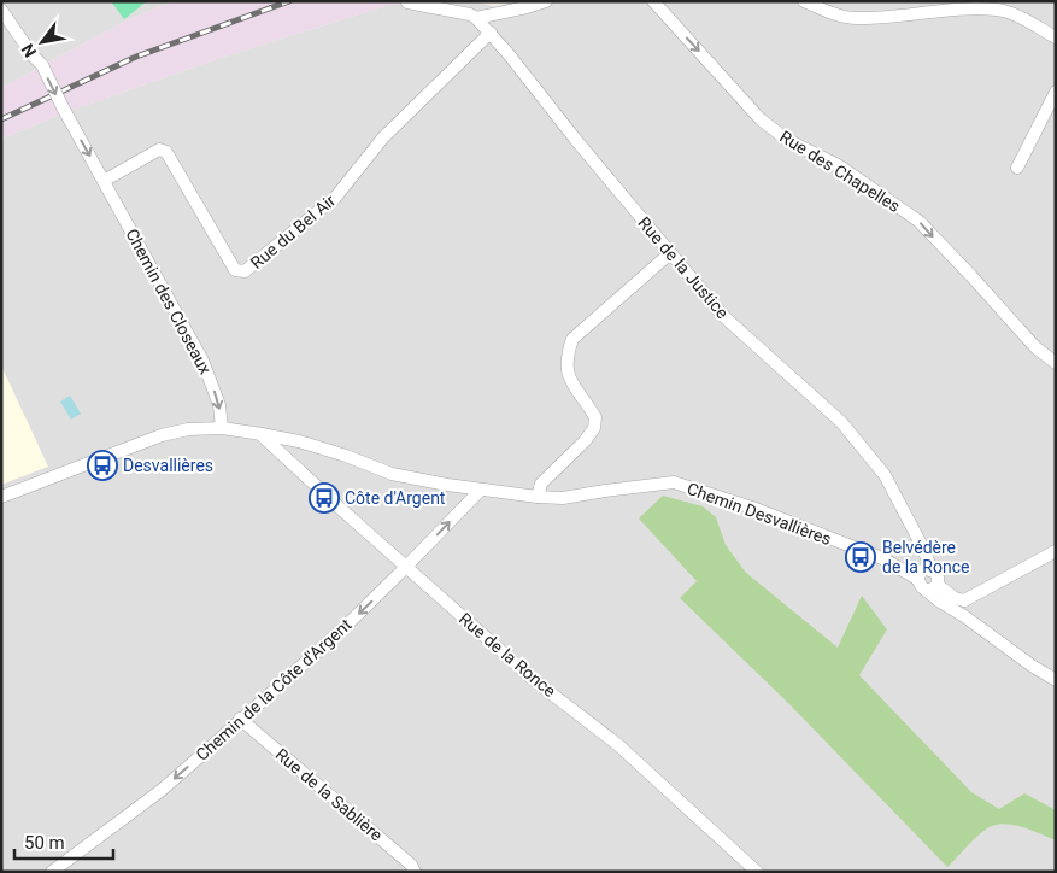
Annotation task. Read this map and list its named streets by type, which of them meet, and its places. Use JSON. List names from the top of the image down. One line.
{"streets":{"street":["Rue des Chapelles","Rue du Bel Air","Rue de la Justice","Chemin des Closeaux","Chemin Desvallières","Rue de la Ronce","Chemin de la Côte d'Argent","Rue de la Sablière"]},"crossings":[["Rue du Bel Air","Rue de la Justice"],["Rue du Bel Air","Chemin des Closeaux"],["Rue de la Justice","Chemin Desvallières"],["Chemin des Closeaux","Chemin Desvallières"],["Chemin Desvallières","Rue de la Ronce"],["Chemin Desvallières","Chemin de la Côte d'Argent"],["Rue de la Ronce","Chemin de la Côte d'Argent"],["Chemin de la Côte d'Argent","Rue de la Sablière"]],"one_way":["Rue des Chapelles","Chemin des Closeaux"],"places":{"bus stop":["Desvallières","Côte d'Argent","Belvédère de la Ronce"]},"scale_bar":"50 m","north":"bottom left"}
